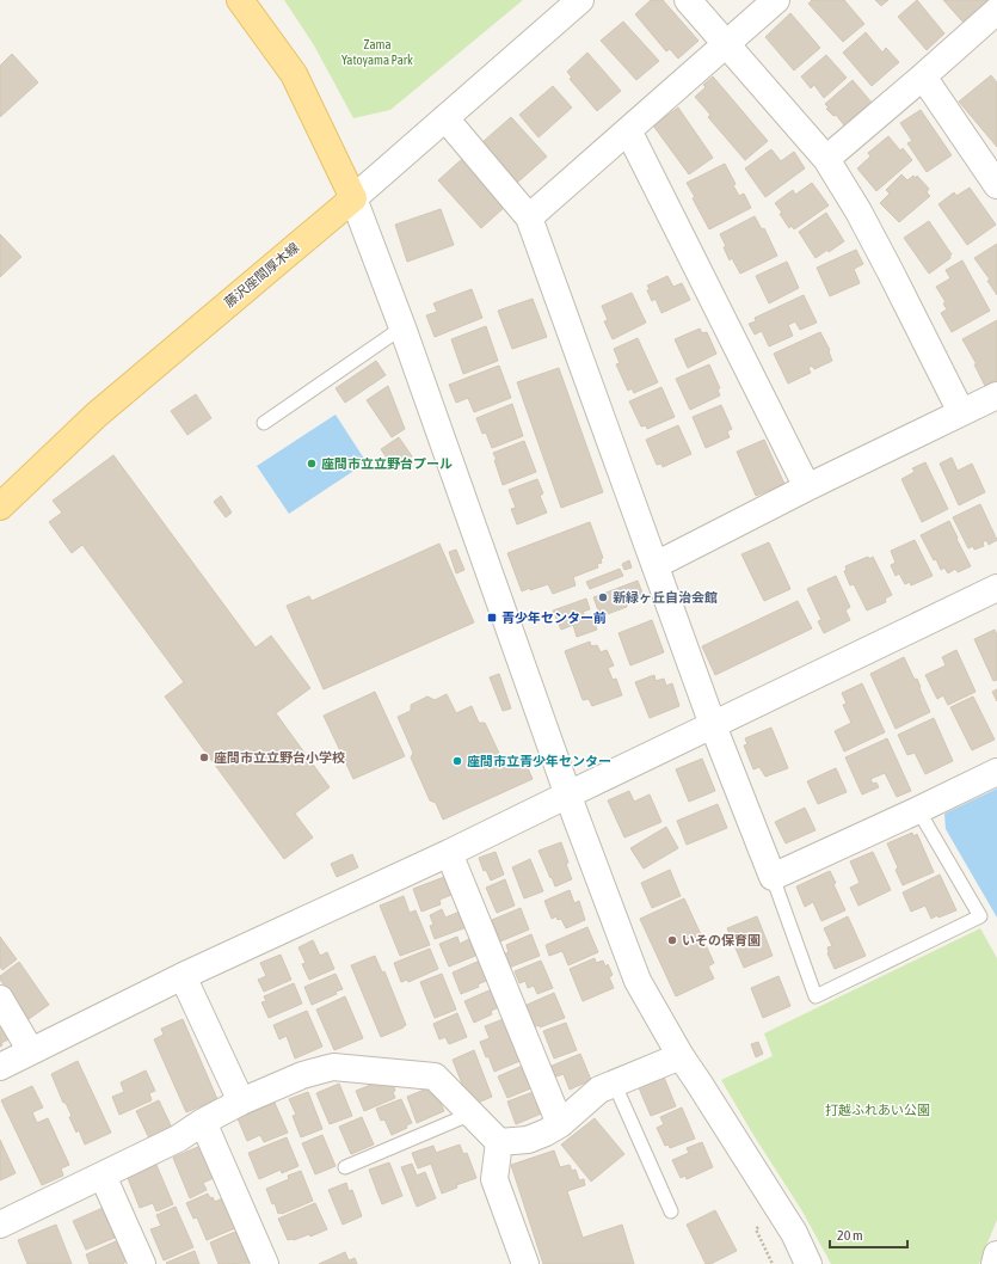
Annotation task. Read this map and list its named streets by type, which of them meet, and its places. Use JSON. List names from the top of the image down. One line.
{"streets":{"main road":["藤沢座間厚木線"]},"parks":["Zama Yatoyama Park","打越ふれあい公園"],"places":{"other":["座間市立立野台プール","新緑ヶ丘自治会館","座間市立立野台小学校","座間市立青少年センター","いその保育園"],"transit":["青少年センター前"]},"scale_bar":"20 m"}
